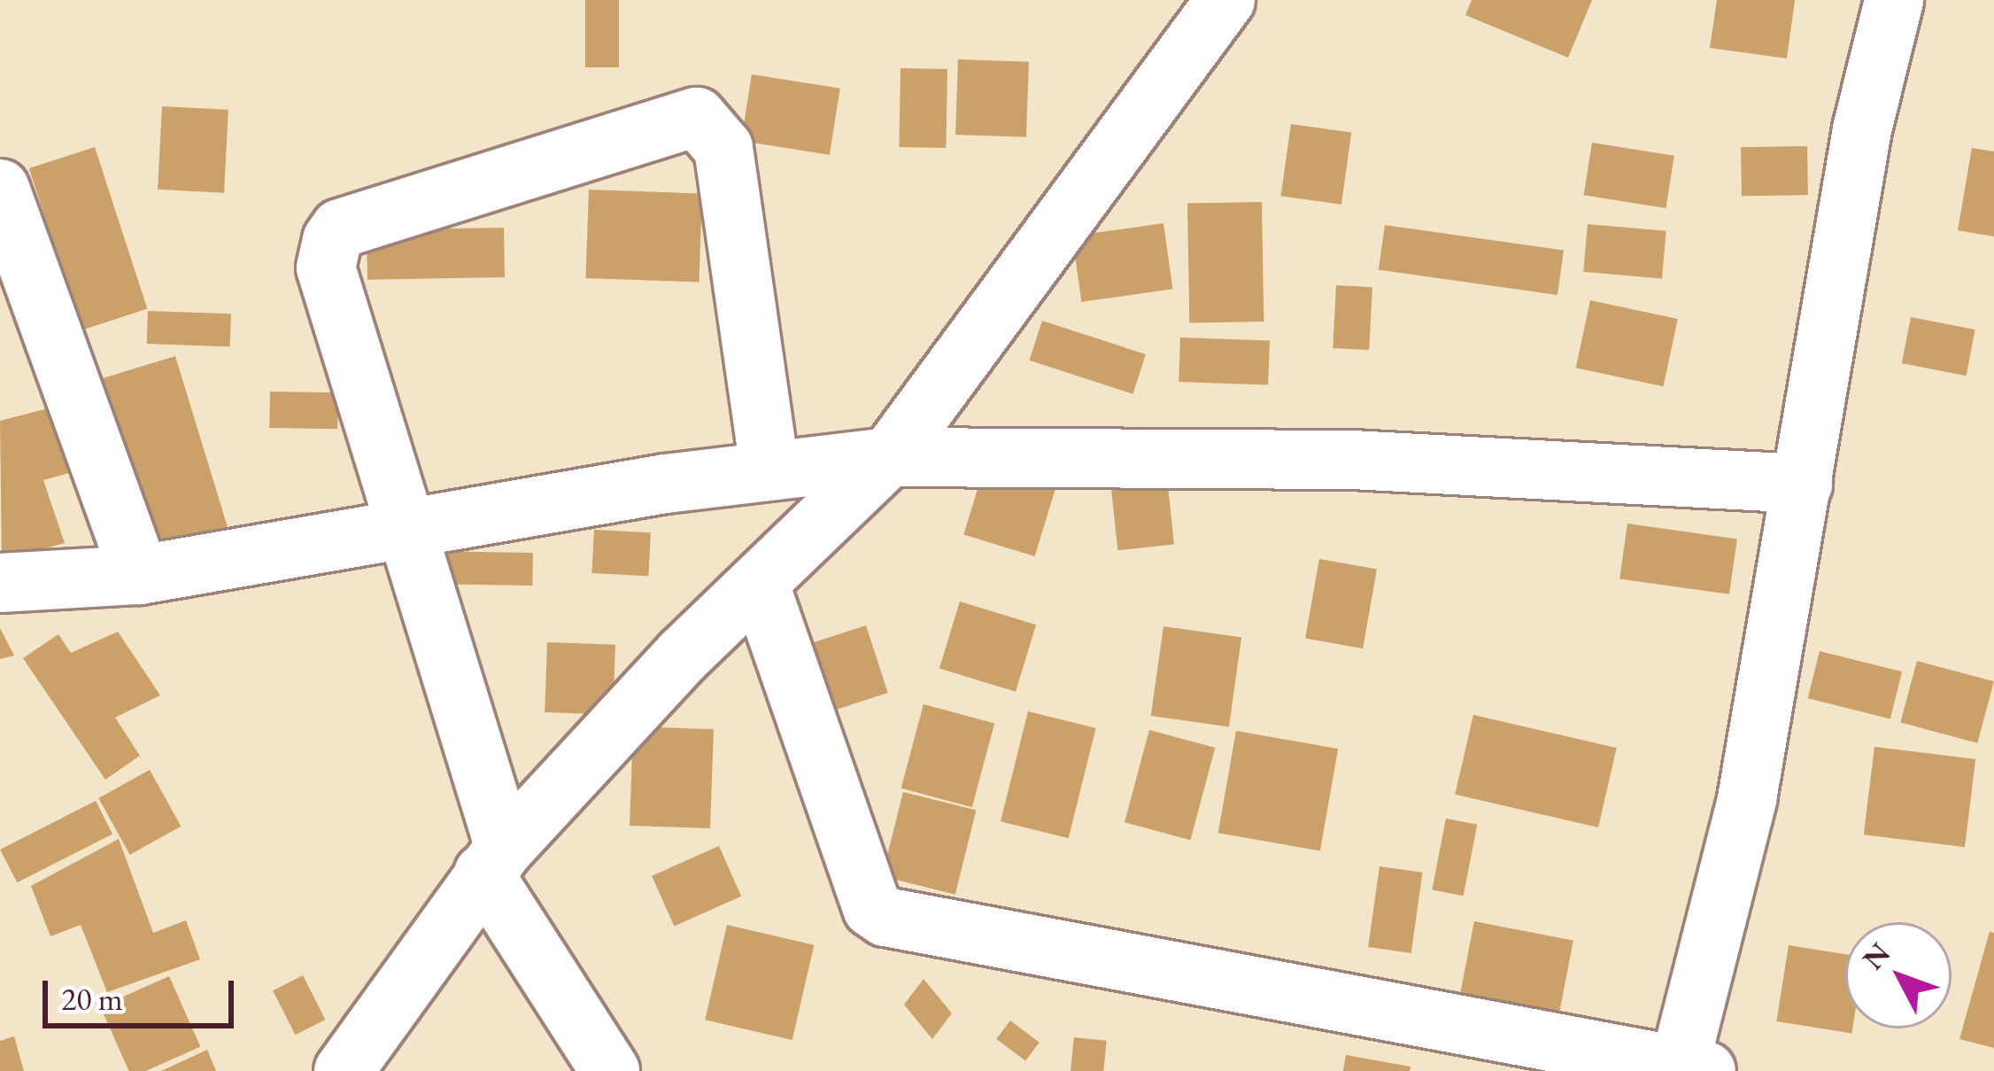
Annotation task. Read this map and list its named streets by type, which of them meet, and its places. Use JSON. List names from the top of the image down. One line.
{"scale_bar":"20 m","north":"top left"}
